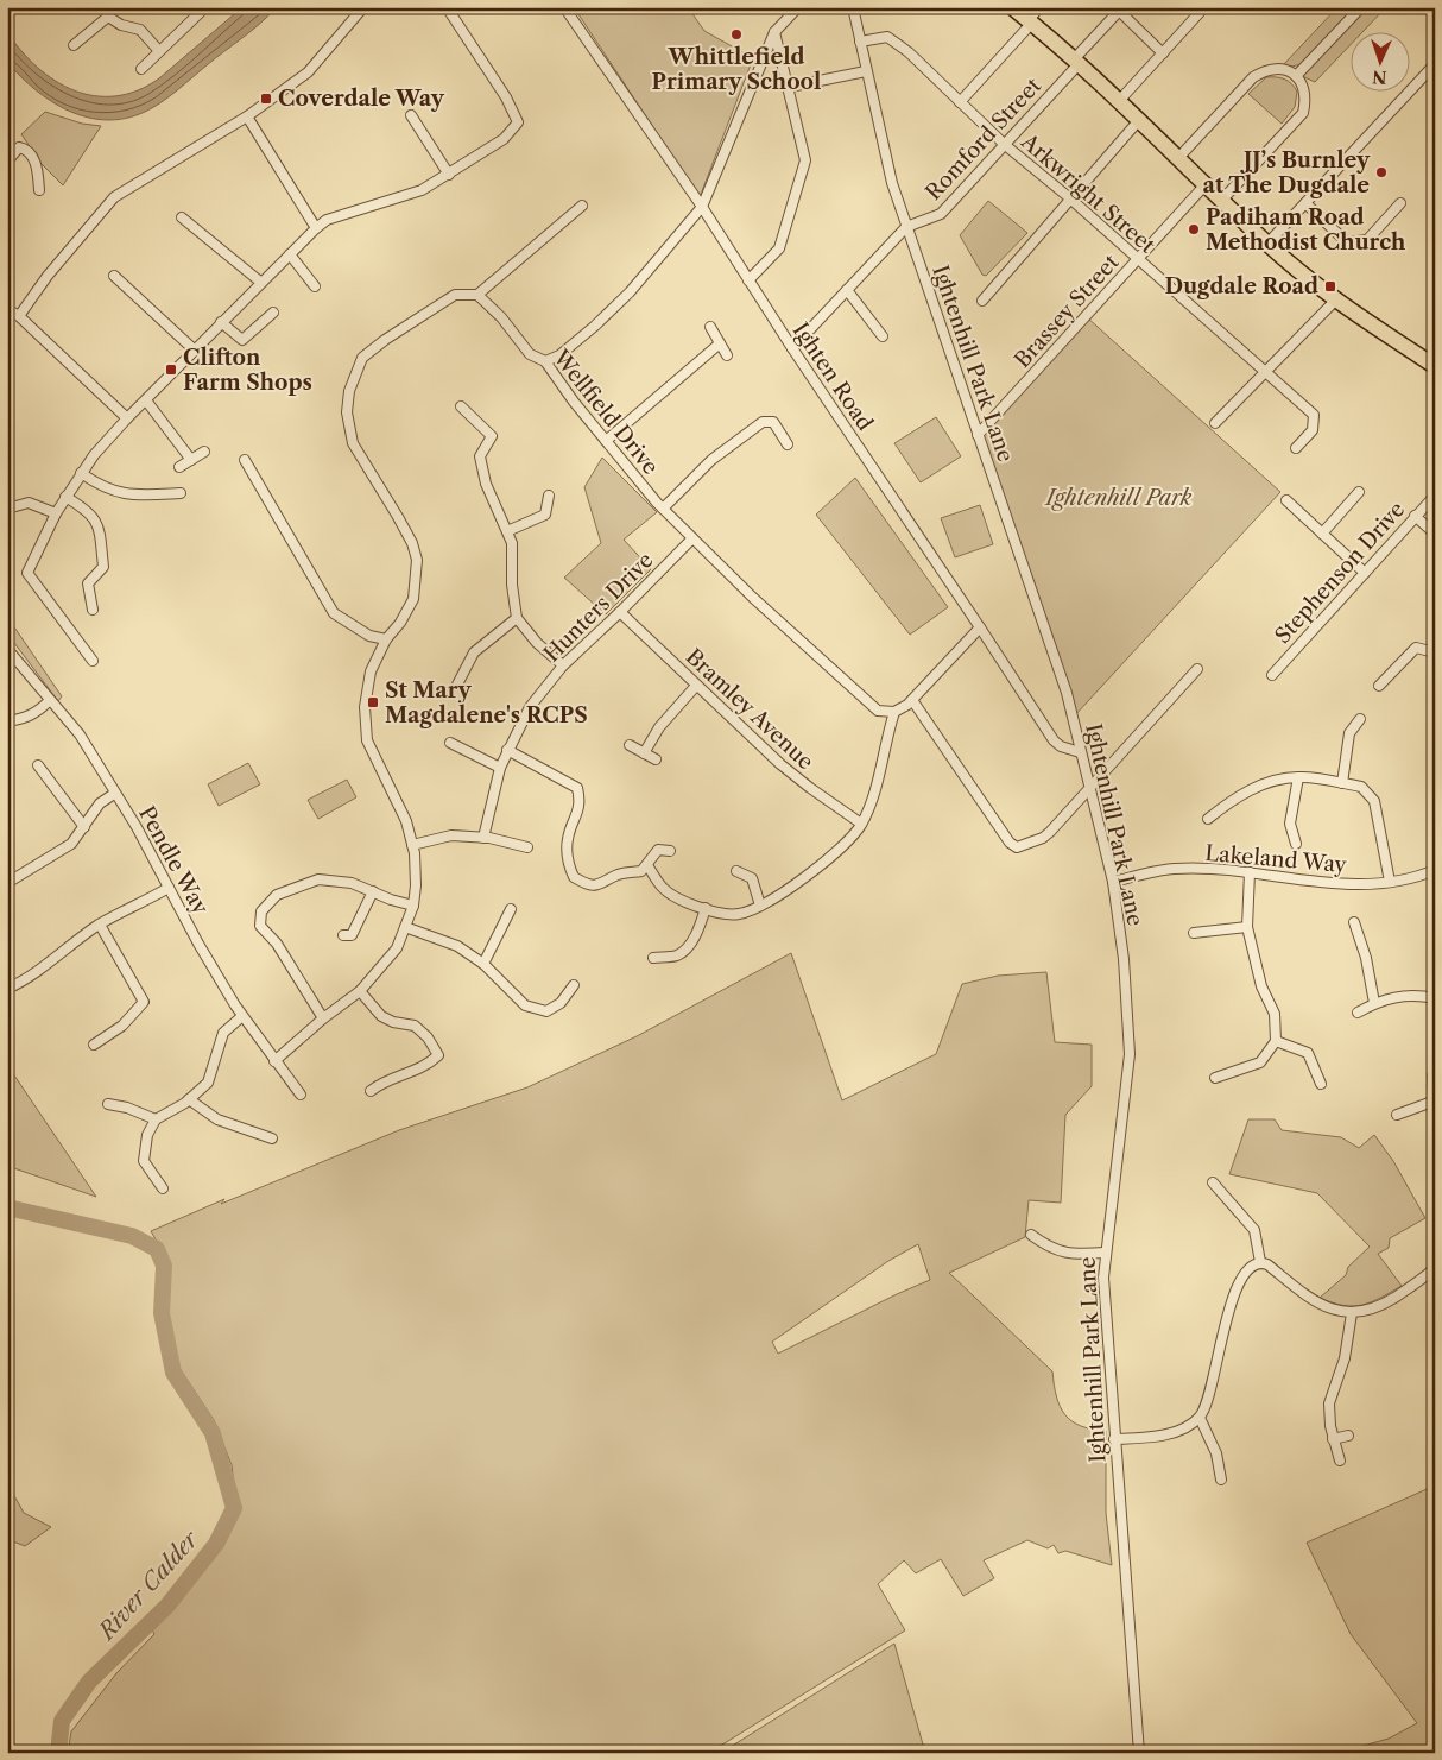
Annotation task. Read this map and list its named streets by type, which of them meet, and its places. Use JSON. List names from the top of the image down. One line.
{"streets":{"street":["Romford Street","Arkwright Street","Brassey Street","Ightenhill Park Lane","Ighten Road","Wellfield Drive","Stephenson Drive","Hunters Drive","Bramley Avenue","Lakeland Way","Pendle Way"]},"crossings":[["Romford Street","Arkwright Street"],["Romford Street","Ightenhill Park Lane"],["Arkwright Street","Brassey Street"],["Arkwright Street","Ightenhill Park Lane"],["Brassey Street","Ightenhill Park Lane"],["Ightenhill Park Lane","Ighten Road"],["Ightenhill Park Lane","Lakeland Way"],["Wellfield Drive","Hunters Drive"],["Hunters Drive","Bramley Avenue"]],"water":["River Calder"],"parks":["Ightenhill Park"],"places":{"other":["Whittlefield Primary School","JJ’s Burnley at The Dugdale","Padiham Road Methodist Church"],"transit":["Coverdale Way","Dugdale Road","Clifton Farm Shops","St Mary Magdalene's RCPS"]},"north":"bottom"}
